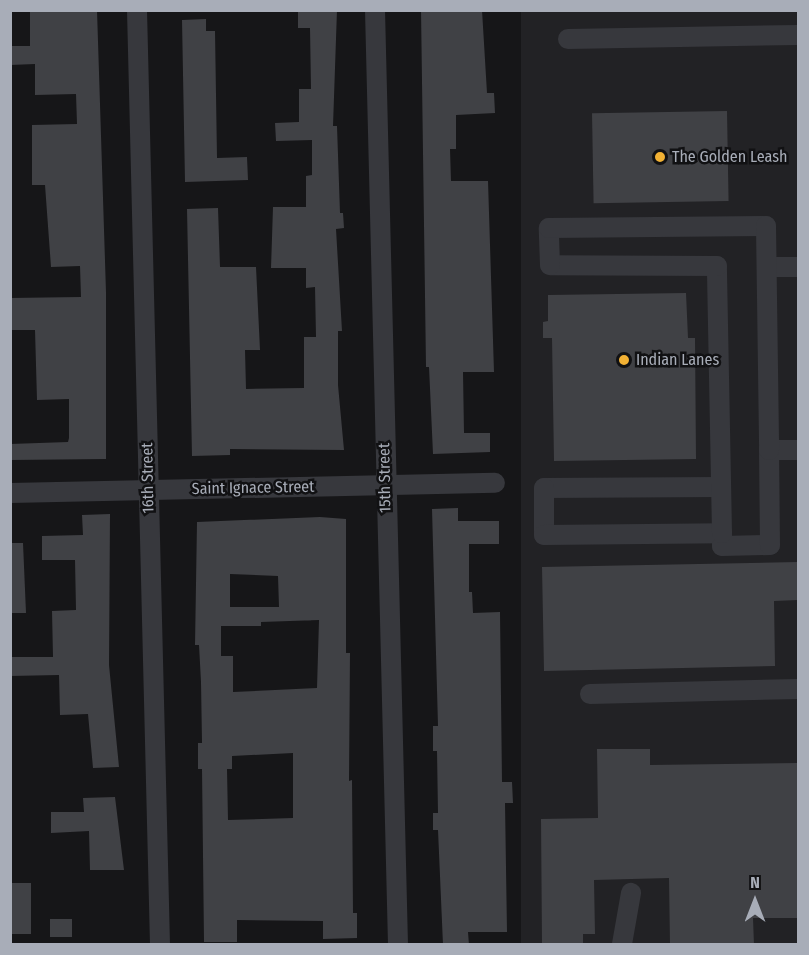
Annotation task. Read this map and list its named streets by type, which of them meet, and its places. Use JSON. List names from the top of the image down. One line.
{"streets":{"street":["16th Street","15th Street","Saint Ignace Street"]},"crossings":[["16th Street","Saint Ignace Street"],["15th Street","Saint Ignace Street"]],"places":["The Golden Leash","Indian Lanes"],"north":"top"}
